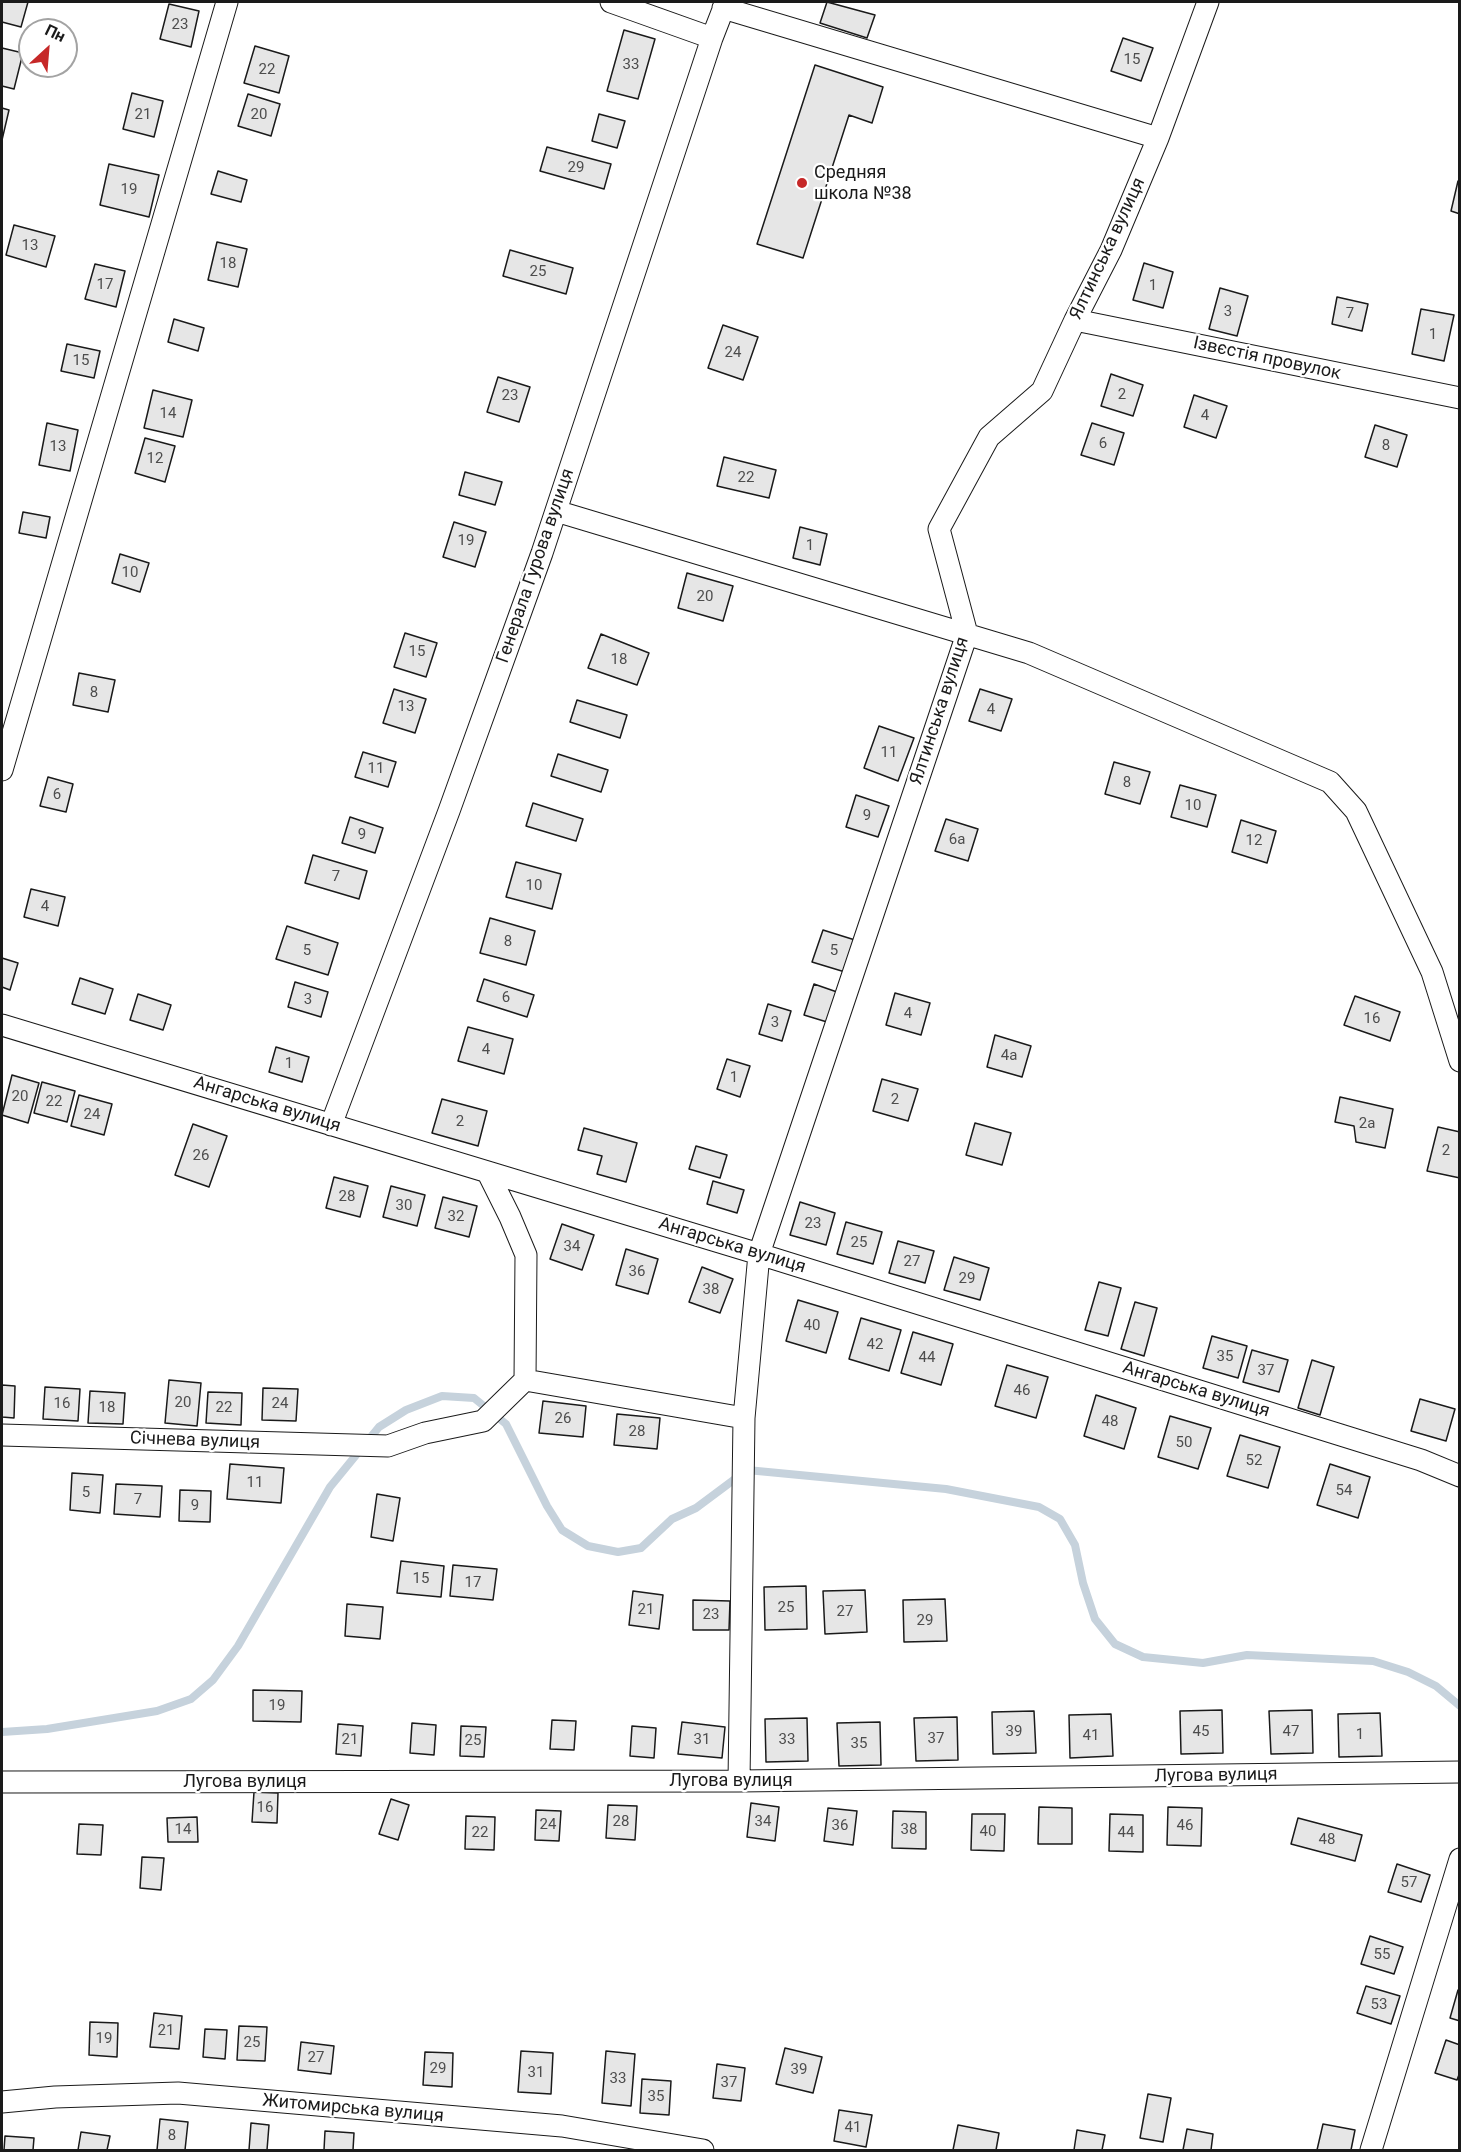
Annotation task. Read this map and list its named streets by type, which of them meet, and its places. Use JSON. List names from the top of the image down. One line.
{"streets":{"street":["Ялтинська вулиця","Ізвєстія провулок","Генерала Гурова вулиця","Ангарська вулиця","Січнева вулиця","Лугова вулиця","Житомирська вулиця"]},"crossings":[["Ялтинська вулиця","Ізвєстія провулок"],["Ялтинська вулиця","Ангарська вулиця"],["Ялтинська вулиця","Лугова вулиця"],["Генерала Гурова вулиця","Ангарська вулиця"]],"places":["Средняя школа №38"],"house_numbers":["23","15","33","22","21","20","29","19","13","18","25","17","1","3","7","1","24","15","2","23","14","4","6","8","13","12","22","19","1","10","20","15","18","8","13","4","11","11","8","6","10","9","9","6а","12","7","10","4","8","5","5","6","3","4","16","3","4","4а","1","1","20","2","22","24","2","2а","2","26","28","30","32","23","25","34","27","36","29","38","40","42","35","44","37","46","20","16","24","18","22","26","48","28","50","52","11","54","5","7","9","15","17","25","21","27","23","29","19","39","45","47","1","41","37","21","31","33","25","35","16","28","34","24","36","46","14","38","40","22","44","48","57","55","53","21","19","25","27","29","39","31","33","37","35","41","8"],"north":"top right"}
